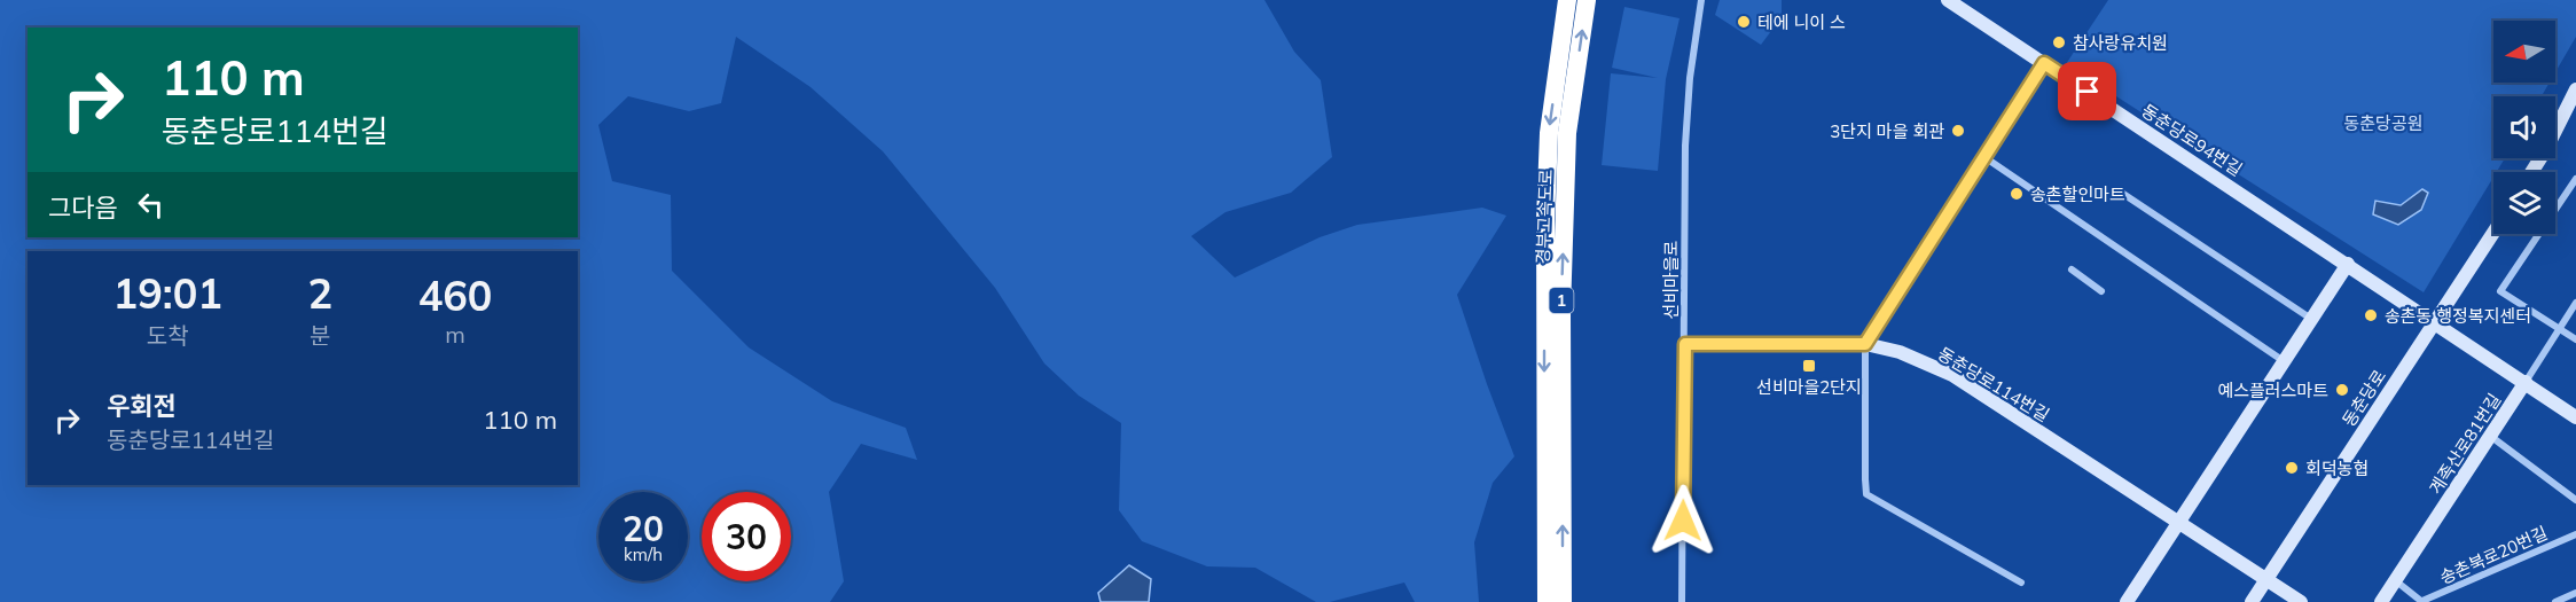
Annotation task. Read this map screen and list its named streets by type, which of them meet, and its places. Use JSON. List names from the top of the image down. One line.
{"streets":{"highway":["경부고속도로","1"],"main road":["동춘당로94번길","동춘당로114번길","동춘당로","계족산로81번길"],"street":["선비마을로","송촌북로20번길"]},"crossings":[["동춘당로94번길","동춘당로"],["동춘당로94번길","계족산로81번길"],["선비마을로","동춘당로114번길"],["동춘당로114번길","동춘당로"]],"parks":["동춘당공원"],"places":{"other":["테에 니이 스","참사랑유치원","3단지 마을 회관","송촌할인마트","송촌동 행정복지센터","예스플러스마트","회덕농협"],"transit":["선비마을2단지"]},"north":"left","page":{"turn":["110 m","동춘당로114번길"],"then":"그다음","eta":["19:01","도착","2","분","460","m"],"list":[{"name":"우회전","note":"동춘당로114번길","value":"110 m"}],"speed":"20 km/h","limit":"30"}}
